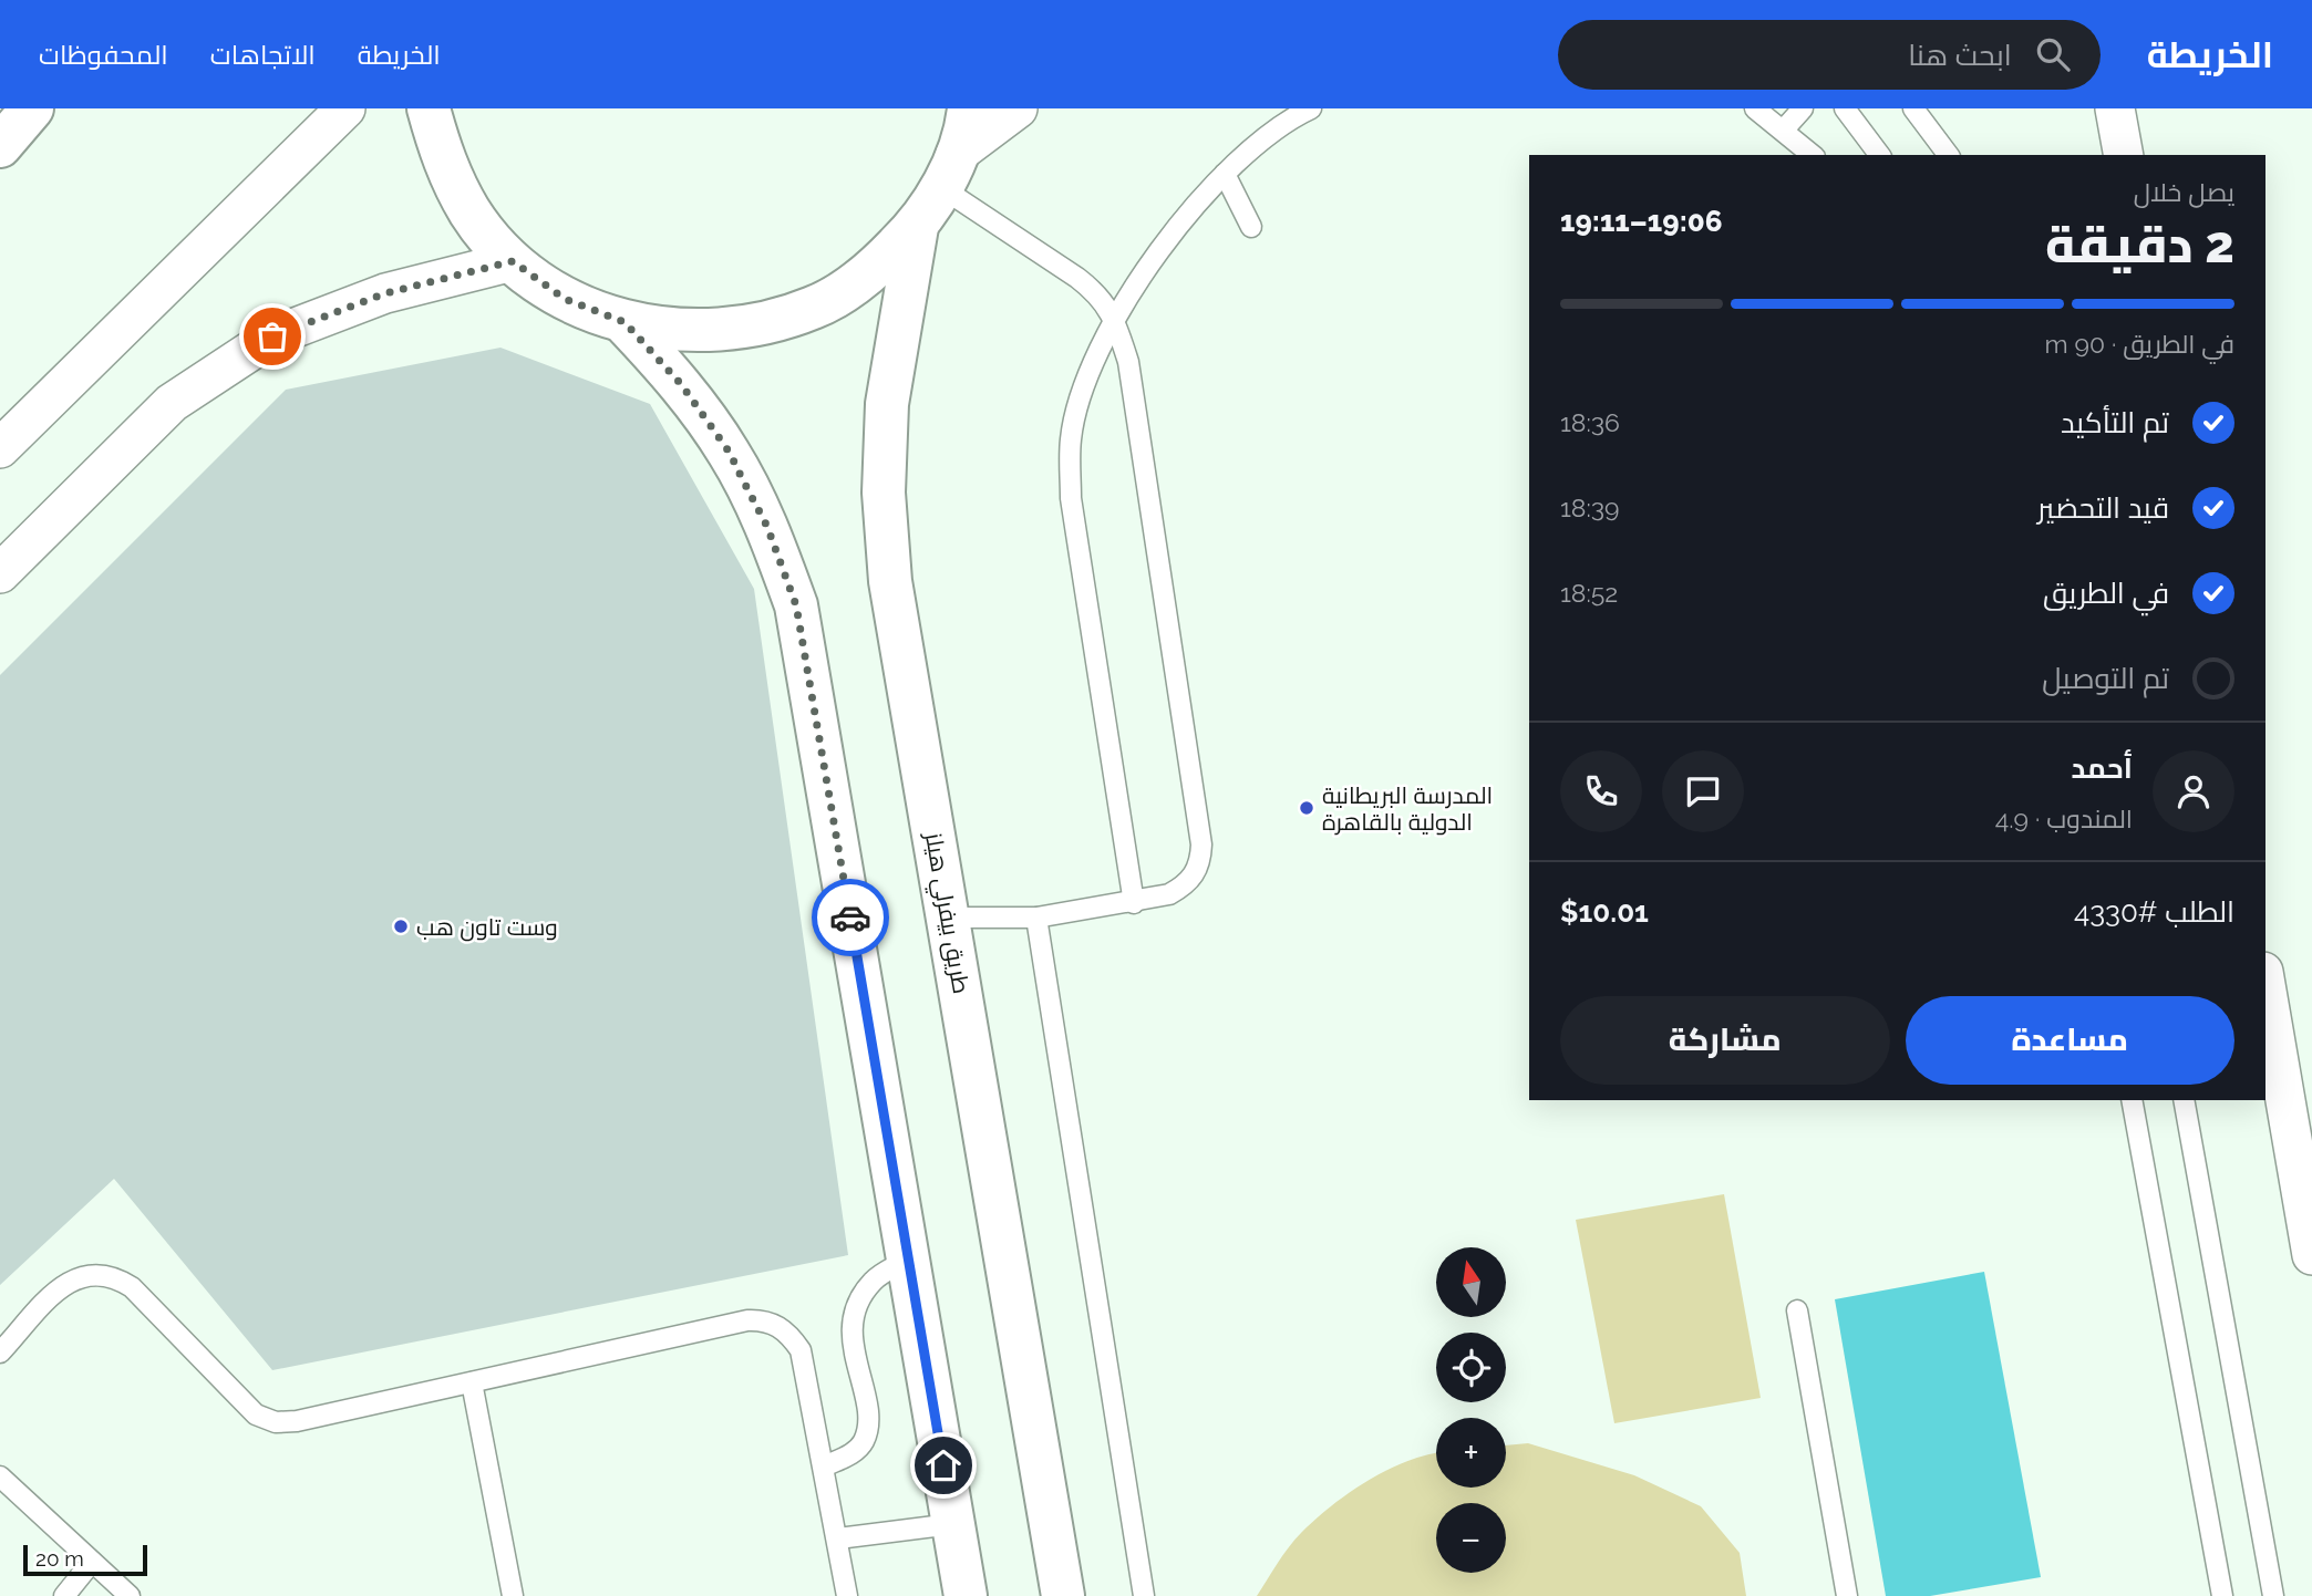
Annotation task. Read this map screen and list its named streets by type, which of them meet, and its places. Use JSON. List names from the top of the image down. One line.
{"streets":{"street":["طريق بيفرلي هيلز"]},"places":["المدرسة البريطانية الدولية بالقاهرة","وست تاون هب"],"scale_bar":"20 m","north":"top","page":{"header":"الخريطة","search":"ابحث هنا","nav":["الخريطة","الاتجاهات","المحفوظات"],"heading":["2 دقيقة","يصل خلال","19:06–19:11"],"panel":["أحمد","المندوب · 4.9","الطلب #4330","$10.01"],"bar":"في الطريق · 90 m","list":[["تم التأكيد","18:36"],["قيد التحضير","18:39"],["في الطريق","18:52"],"تم التوصيل"],"buttons":["مساعدة","مشاركة"],"map_buttons":["+","−"],"scale":"20 m"}}
